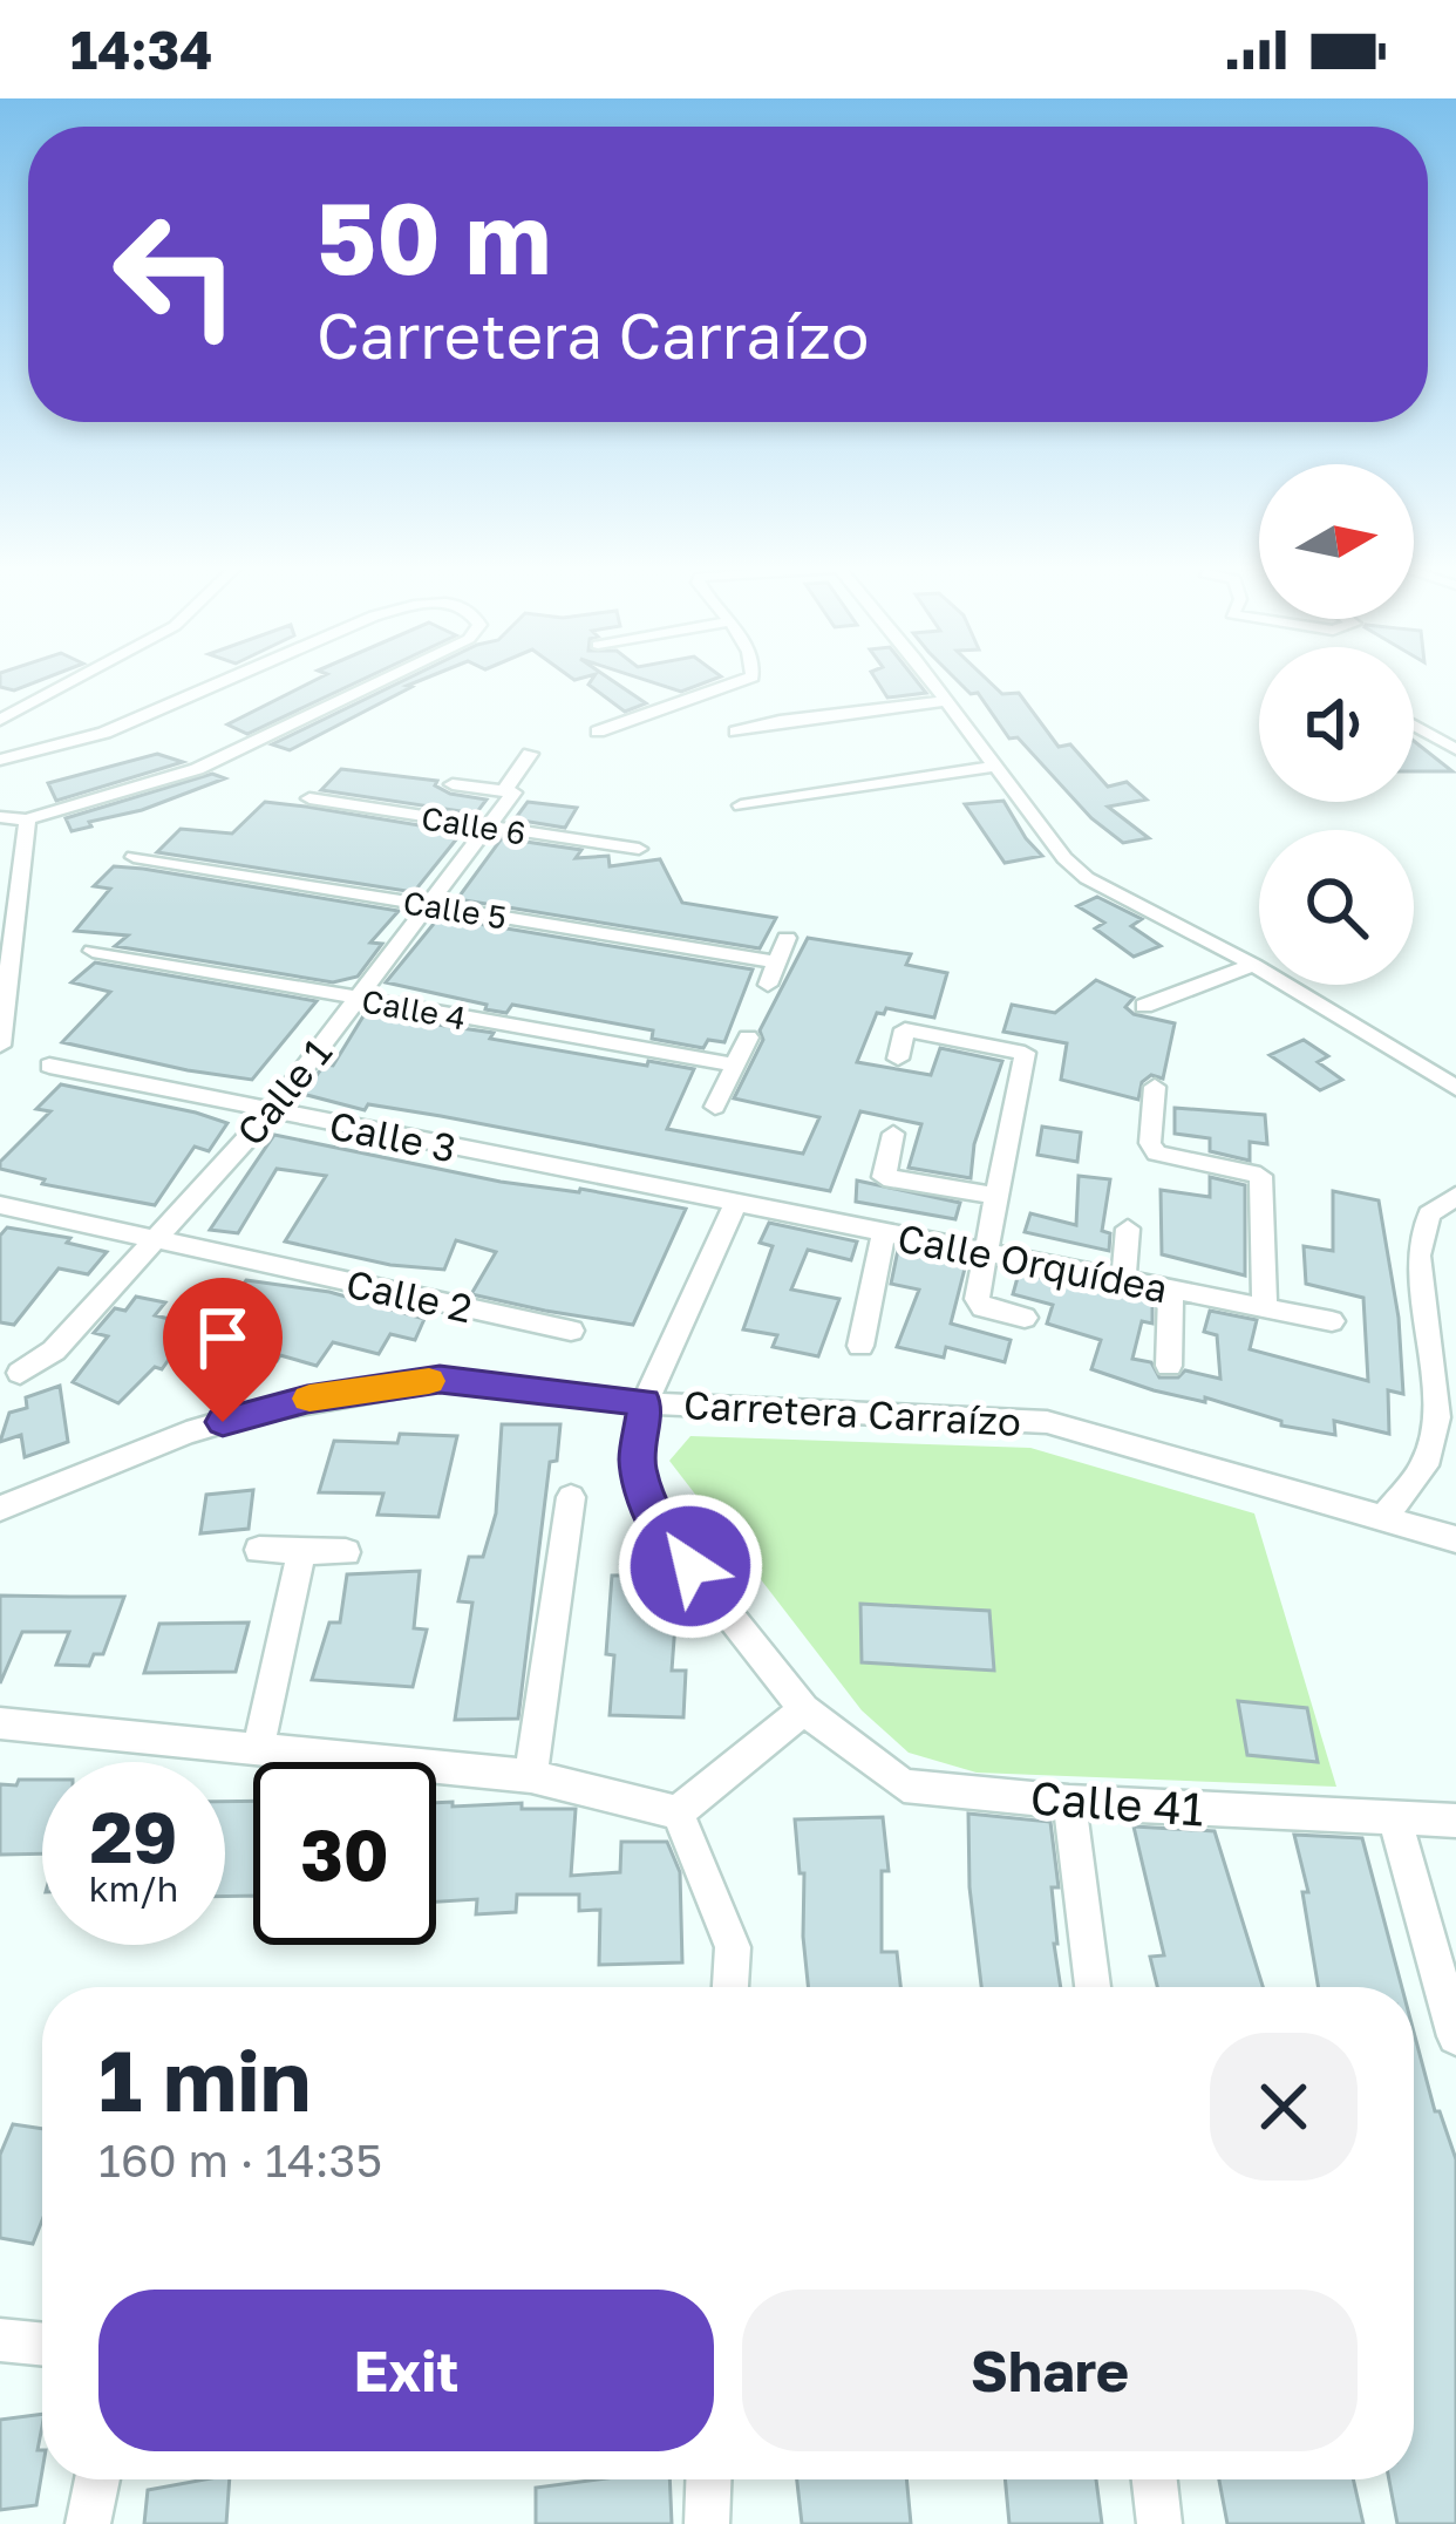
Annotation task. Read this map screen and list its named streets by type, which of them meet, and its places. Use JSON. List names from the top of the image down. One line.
{"streets":{"street":["Calle 6","Calle 5","Calle 4","Calle 1","Calle 3","Calle Orquídea","Calle 2","Carretera Carraízo","Calle 41"]},"crossings":[["Calle 6","Calle 1"],["Calle 5","Calle 1"],["Calle 4","Calle 1"],["Calle 1","Calle 3"],["Calle 1","Calle 2"],["Calle 3","Calle Orquídea"],["Carretera Carraízo","Calle 41"]],"north":"right","page":{"status":"14:34","turn":["50 m","Carretera Carraízo"],"speed":"29 km/h","limit":"30","heading":["1 min","160 m · 14:35"],"buttons":["Exit","Share"]}}
